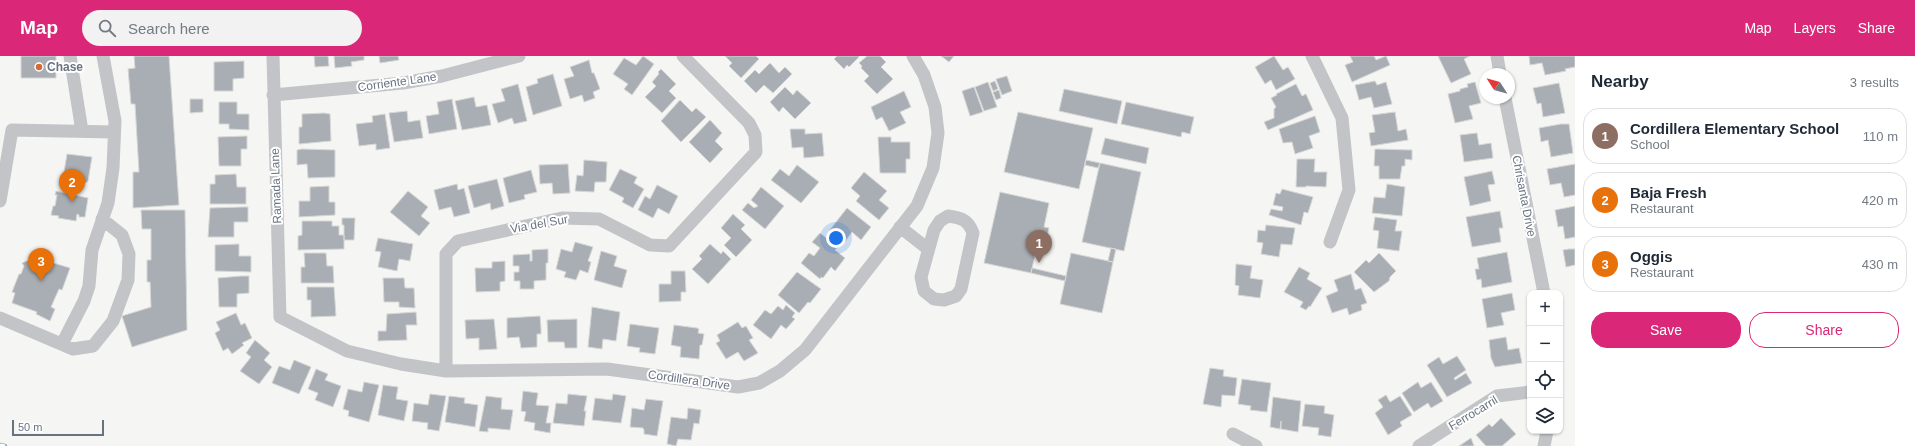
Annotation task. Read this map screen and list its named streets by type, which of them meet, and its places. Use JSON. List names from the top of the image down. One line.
{"streets":{"street":["Corriente Lane","Ramada Lane","Chrisanta Drive","Via del Sur","Cordillera Drive","Ferrocarril"]},"crossings":[["Corriente Lane","Ramada Lane"],["Ramada Lane","Cordillera Drive"],["Via del Sur","Cordillera Drive"]],"places":["Chase"],"scale_bar":"50 m","north":"top left","page":{"header":"Map","search":"Search here","nav":["Map","Layers","Share"],"heading":["Nearby","3 results"],"list":[{"mark":"1","name":"Cordillera Elementary School","note":"School","value":"110 m"},{"mark":"2","name":"Baja Fresh","note":"Restaurant","value":"420 m"},{"mark":"3","name":"Oggis","note":"Restaurant","value":"430 m"}],"pins":["2","1","3"],"map_buttons":["+","−"],"buttons":["Save","Share"],"scale":"50 m"}}
